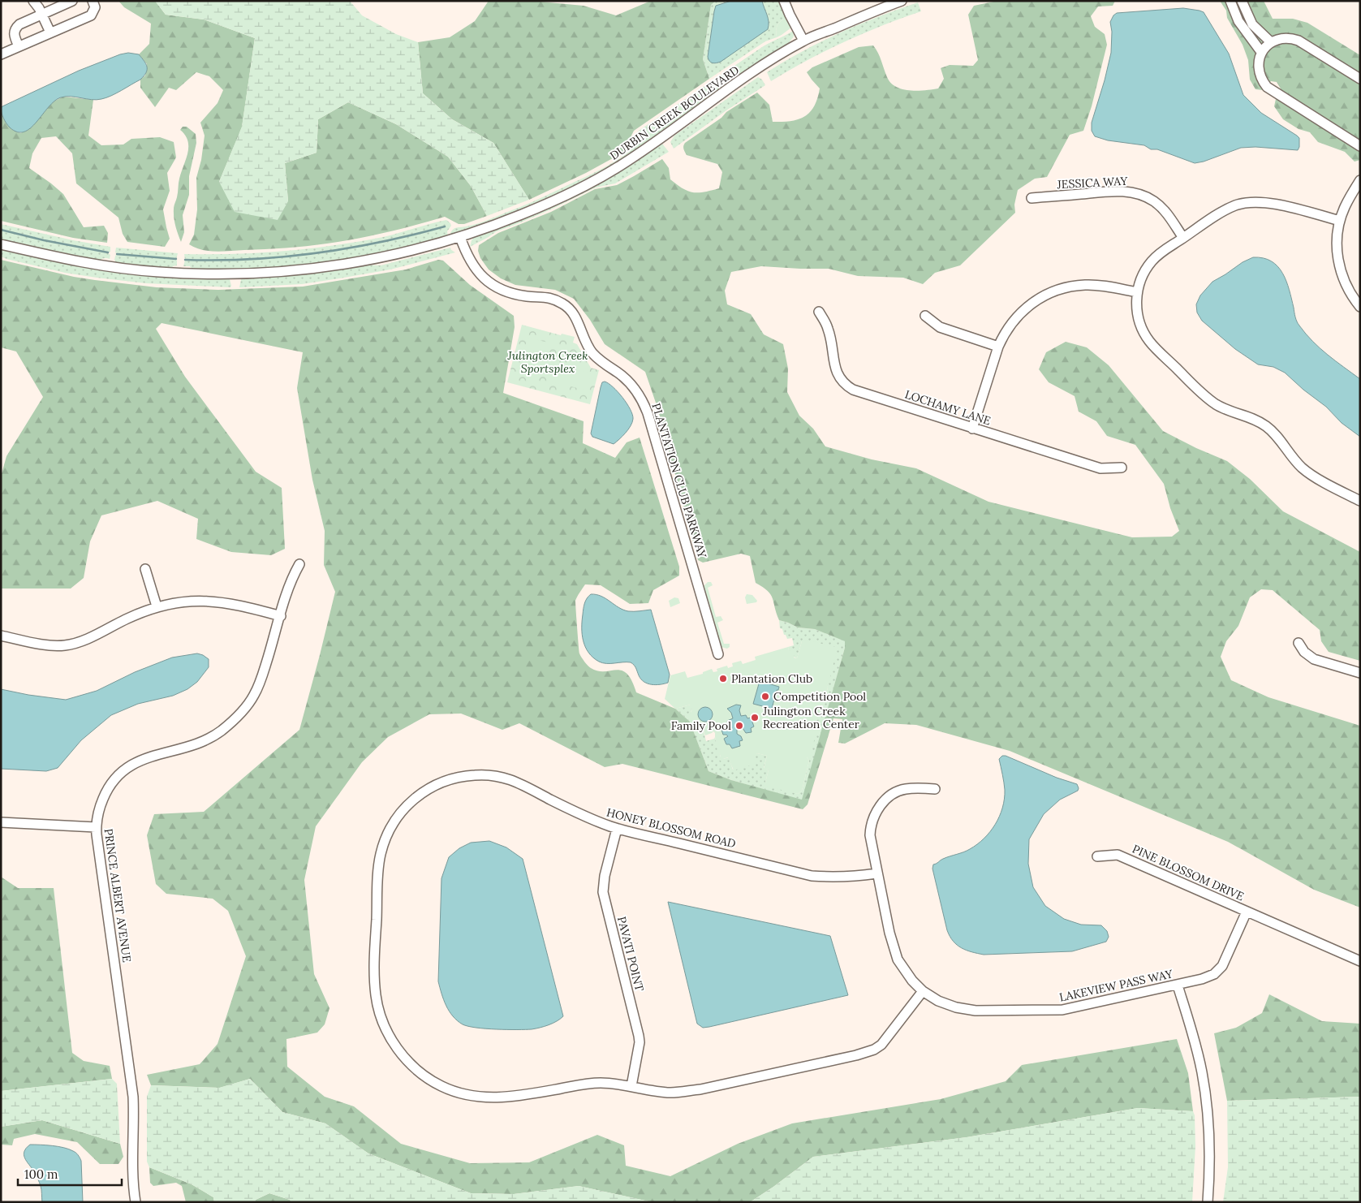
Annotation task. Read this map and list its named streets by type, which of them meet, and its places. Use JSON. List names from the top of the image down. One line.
{"streets":{"street":["DURBIN CREEK BOULEVARD","JESSICA WAY","LOCHAMY LANE","PLANTATION CLUB PARKWAY","HONEY BLOSSOM ROAD","PINE BLOSSOM DRIVE","PRINCE ALBERT AVENUE","PAVATI POINT","LAKEVIEW PASS WAY"]},"crossings":[["DURBIN CREEK BOULEVARD","PLANTATION CLUB PARKWAY"],["HONEY BLOSSOM ROAD","PAVATI POINT"],["HONEY BLOSSOM ROAD","LAKEVIEW PASS WAY"],["PINE BLOSSOM DRIVE","LAKEVIEW PASS WAY"]],"parks":["Julington Creek Sportsplex"],"places":["Plantation Club","Competition Pool","Julington Creek Recreation Center","Family Pool"],"scale_bar":"100 m"}
